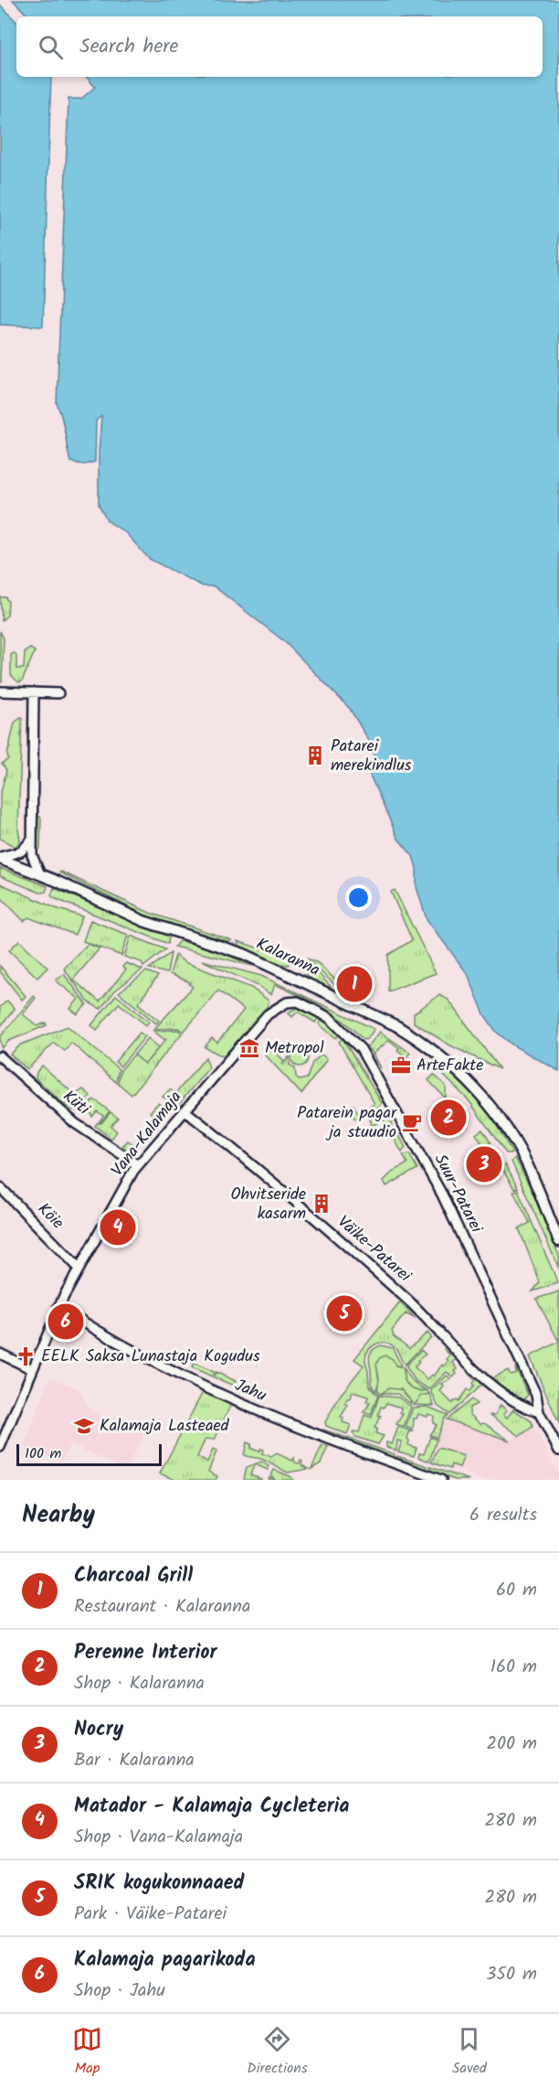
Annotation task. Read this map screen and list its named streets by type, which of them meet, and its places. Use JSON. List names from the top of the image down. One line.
{"streets":{"street":["Kalaranna","Küti","Vana-Kalamaja","Suur-Patarei","Köie","Väike-Patarei","Jahu"]},"crossings":[["Küti","Vana-Kalamaja"],["Vana-Kalamaja","Suur-Patarei"],["Vana-Kalamaja","Köie"],["Vana-Kalamaja","Väike-Patarei"],["Vana-Kalamaja","Jahu"],["Suur-Patarei","Väike-Patarei"]],"places":{"building":["Patarei merekindlus","Ohvitseride kasarm"],"museum":["Metropol"],"office":["ArteFakte"],"cafe":["Patarein pagar ja stuudio"],"church":["EELK Saksa Lunastaja Kogudus"],"school or university":["Kalamaja Lasteaed"]},"scale_bar":"100 m","page":{"search":"Search here","pins":["1","2","3","4","5","6"],"scale":"100 m","heading":["Nearby","6 results"],"list":[{"mark":"1","name":"Charcoal Grill","note":"Restaurant · Kalaranna","value":"60 m"},{"mark":"2","name":"Perenne Interior","note":"Shop · Kalaranna","value":"160 m"},{"mark":"3","name":"Nocry","note":"Bar · Kalaranna","value":"200 m"},{"mark":"4","name":"Matador - Kalamaja Cycleteria","note":"Shop · Vana-Kalamaja","value":"280 m"},{"mark":"5","name":"SRIK kogukonnaaed","note":"Park · Väike-Patarei","value":"280 m"},{"mark":"6","name":"Kalamaja pagarikoda","note":"Shop · Jahu","value":"350 m"}],"nav":["Map","Directions","Saved"]}}
